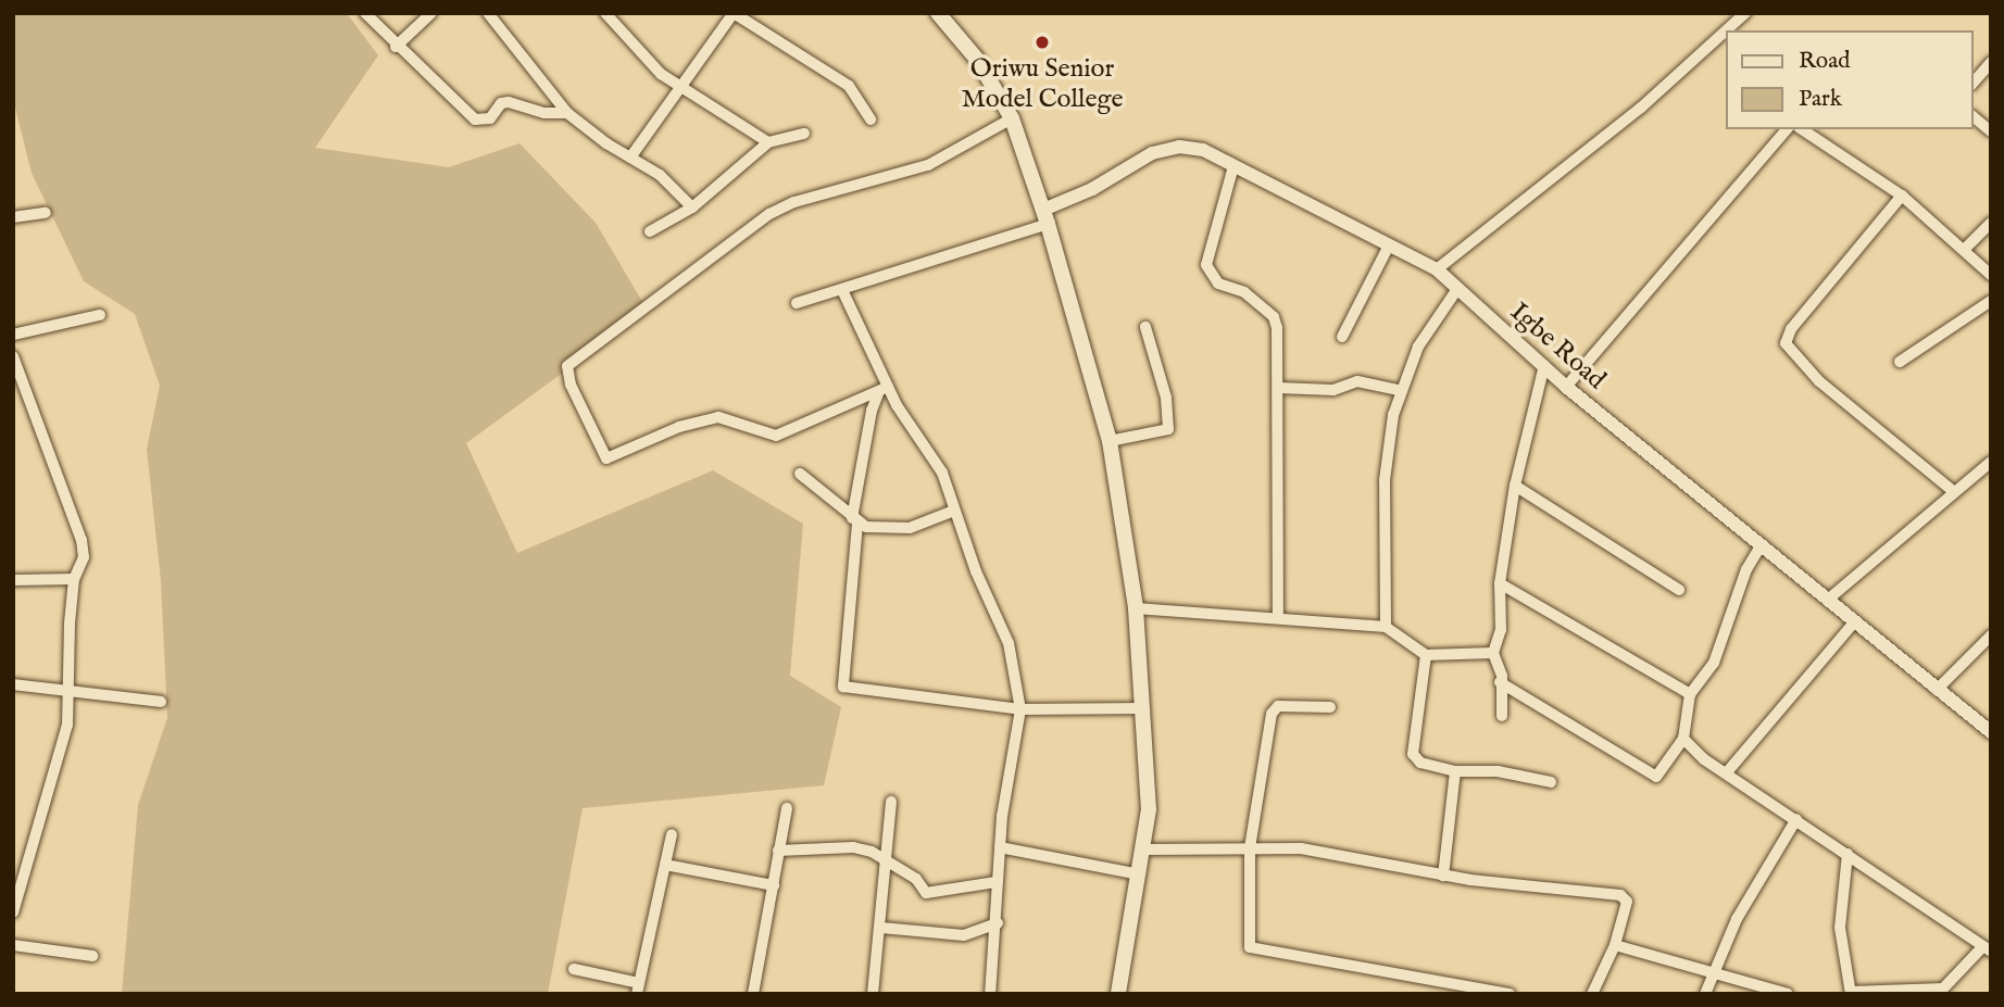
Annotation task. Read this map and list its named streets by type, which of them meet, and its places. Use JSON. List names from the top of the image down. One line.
{"streets":{"street":["Igbe Road"]},"places":["Oriwu Senior Model College"],"legend":["Road","Park"]}
